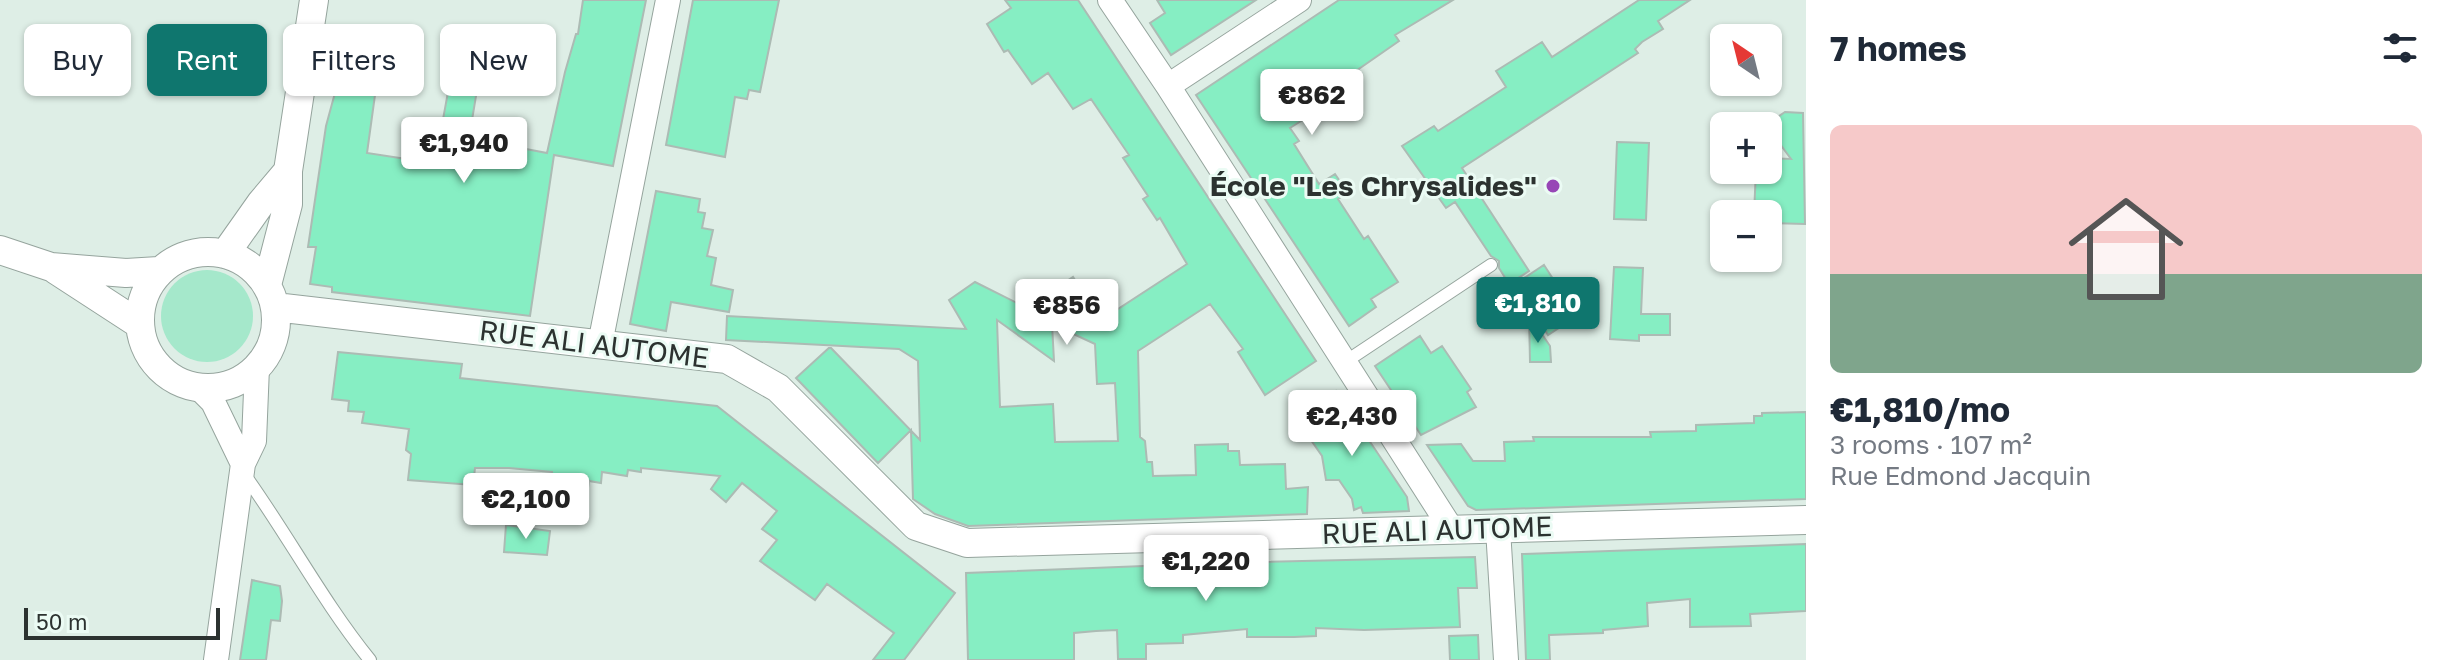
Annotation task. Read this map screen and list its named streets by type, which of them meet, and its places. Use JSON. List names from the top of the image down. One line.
{"streets":{"street":["RUE ALI AUTOME"]},"places":["École \"Les Chrysalides\""],"scale_bar":"50 m","north":"top left","page":{"heading":"7 homes","map_buttons":["+","−"],"chip":["Buy","Rent","Filters","New"],"price":["€862","€1,940","€1,810","€856","€2,430","€2,100","€1,220"],"list":[{"name":"€1,810/mo","note":"3 rooms · 107 m² · Rue Edmond Jacquin"}],"scale":"50 m"}}
